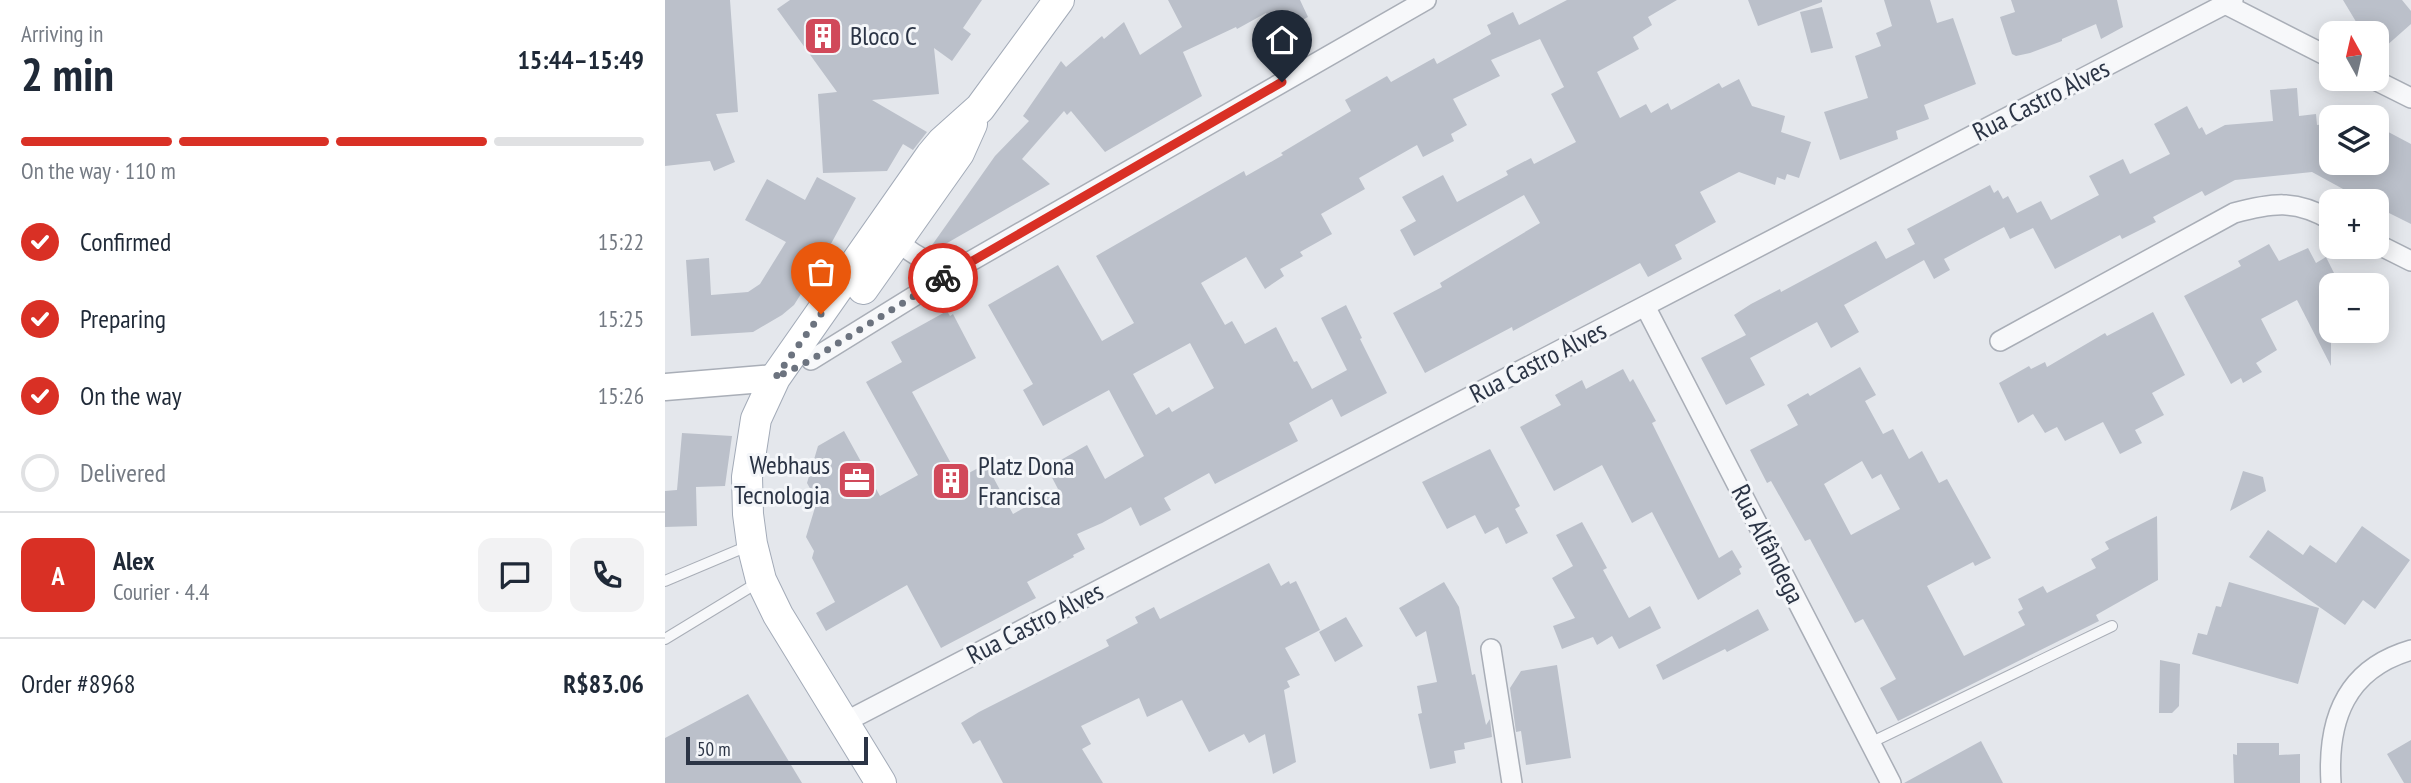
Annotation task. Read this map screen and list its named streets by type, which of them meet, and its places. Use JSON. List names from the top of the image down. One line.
{"streets":{"street":["Rua Castro Alves","Rua Alfândega"]},"crossings":[["Rua Castro Alves","Rua Alfândega"]],"places":{"building":["Bloco C","Platz Dona Francisca"],"office":["Webhaus Tecnologia"]},"scale_bar":"50 m","north":"top","page":{"heading":["2 min","Arriving in","15:44–15:49"],"panel":["Alex","Courier · 4.4","Order #8968","R$83.06"],"map_buttons":["+","−"],"bar":"On the way · 110 m","list":[["Confirmed","15:22"],["Preparing","15:25"],["On the way","15:26"],"Delivered"],"round":"A","scale":"50 m"}}
